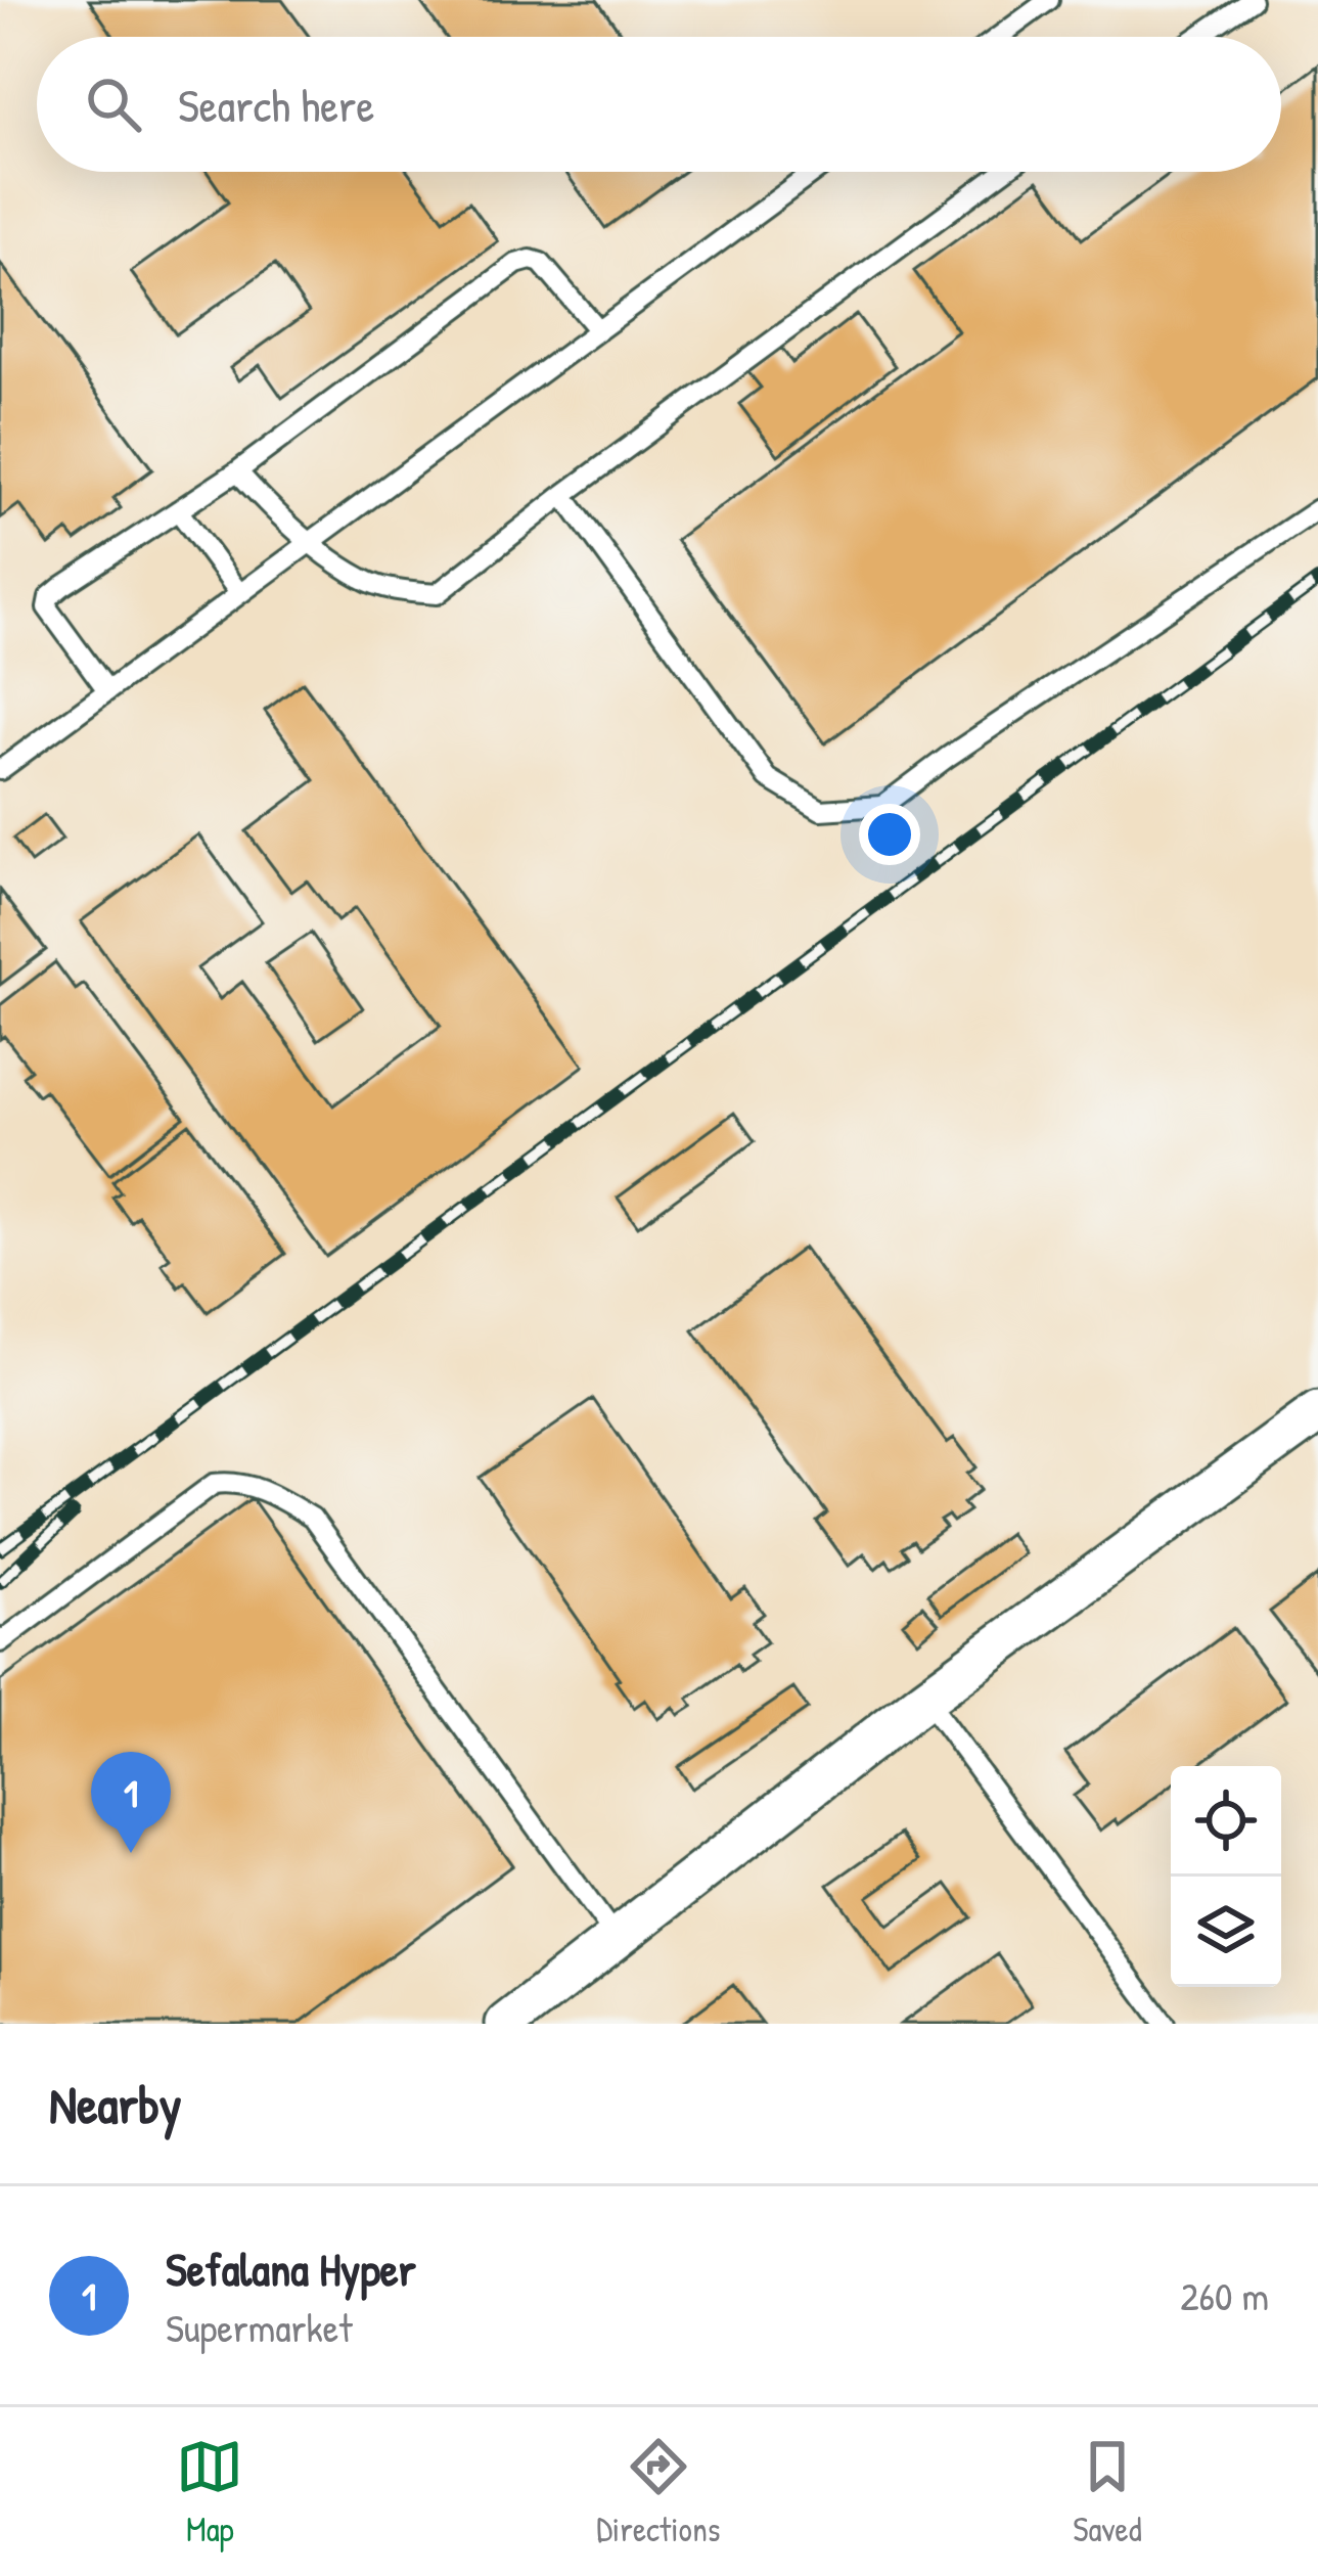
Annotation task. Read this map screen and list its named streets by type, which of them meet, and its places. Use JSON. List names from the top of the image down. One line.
{"page":{"search":"Search here","pins":"1","heading":"Nearby","list":[{"mark":"1","name":"Sefalana Hyper","note":"Supermarket","value":"260 m"}],"nav":["Map","Directions","Saved"]}}
